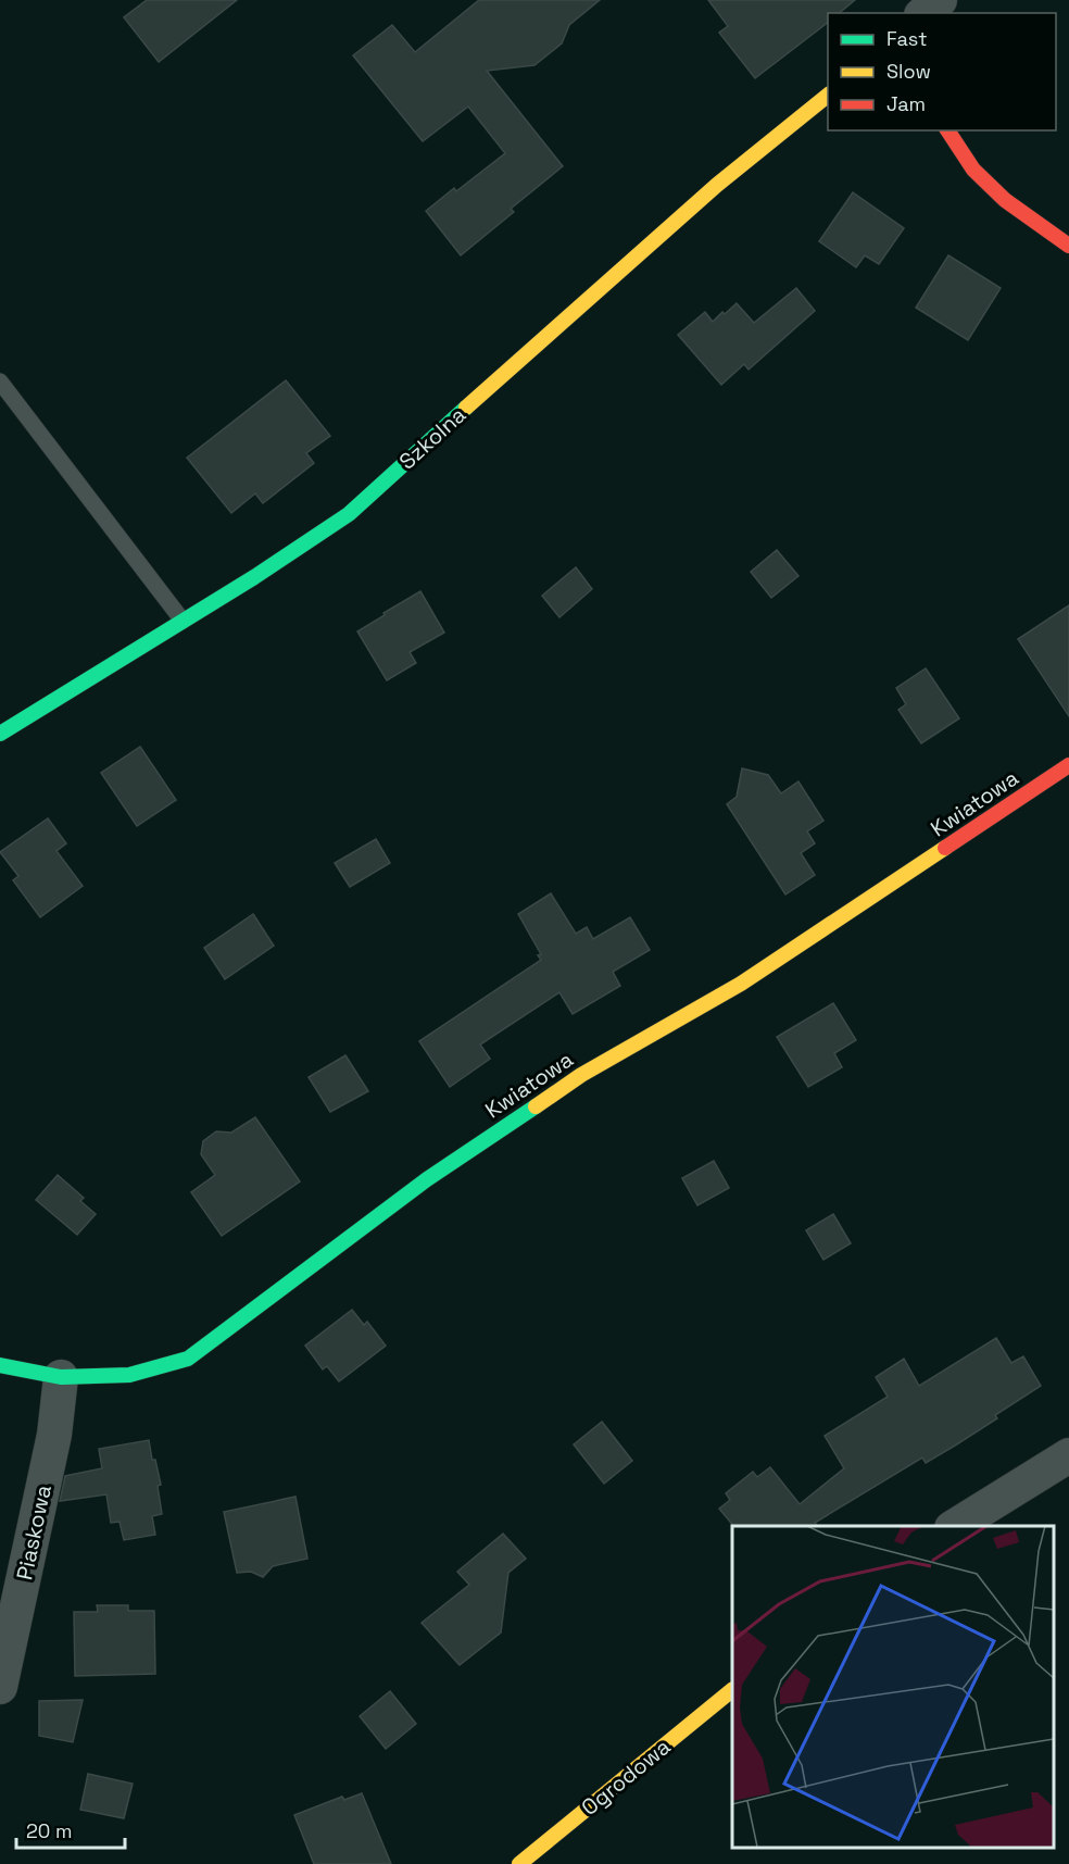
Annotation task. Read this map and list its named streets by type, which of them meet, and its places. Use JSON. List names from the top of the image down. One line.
{"streets":{"street":["Szkolna","Kwiatowa","Piaskowa","Ogrodowa"]},"crossings":[["Kwiatowa","Piaskowa"]],"legend":["Fast","Slow","Jam"],"scale_bar":"20 m"}
